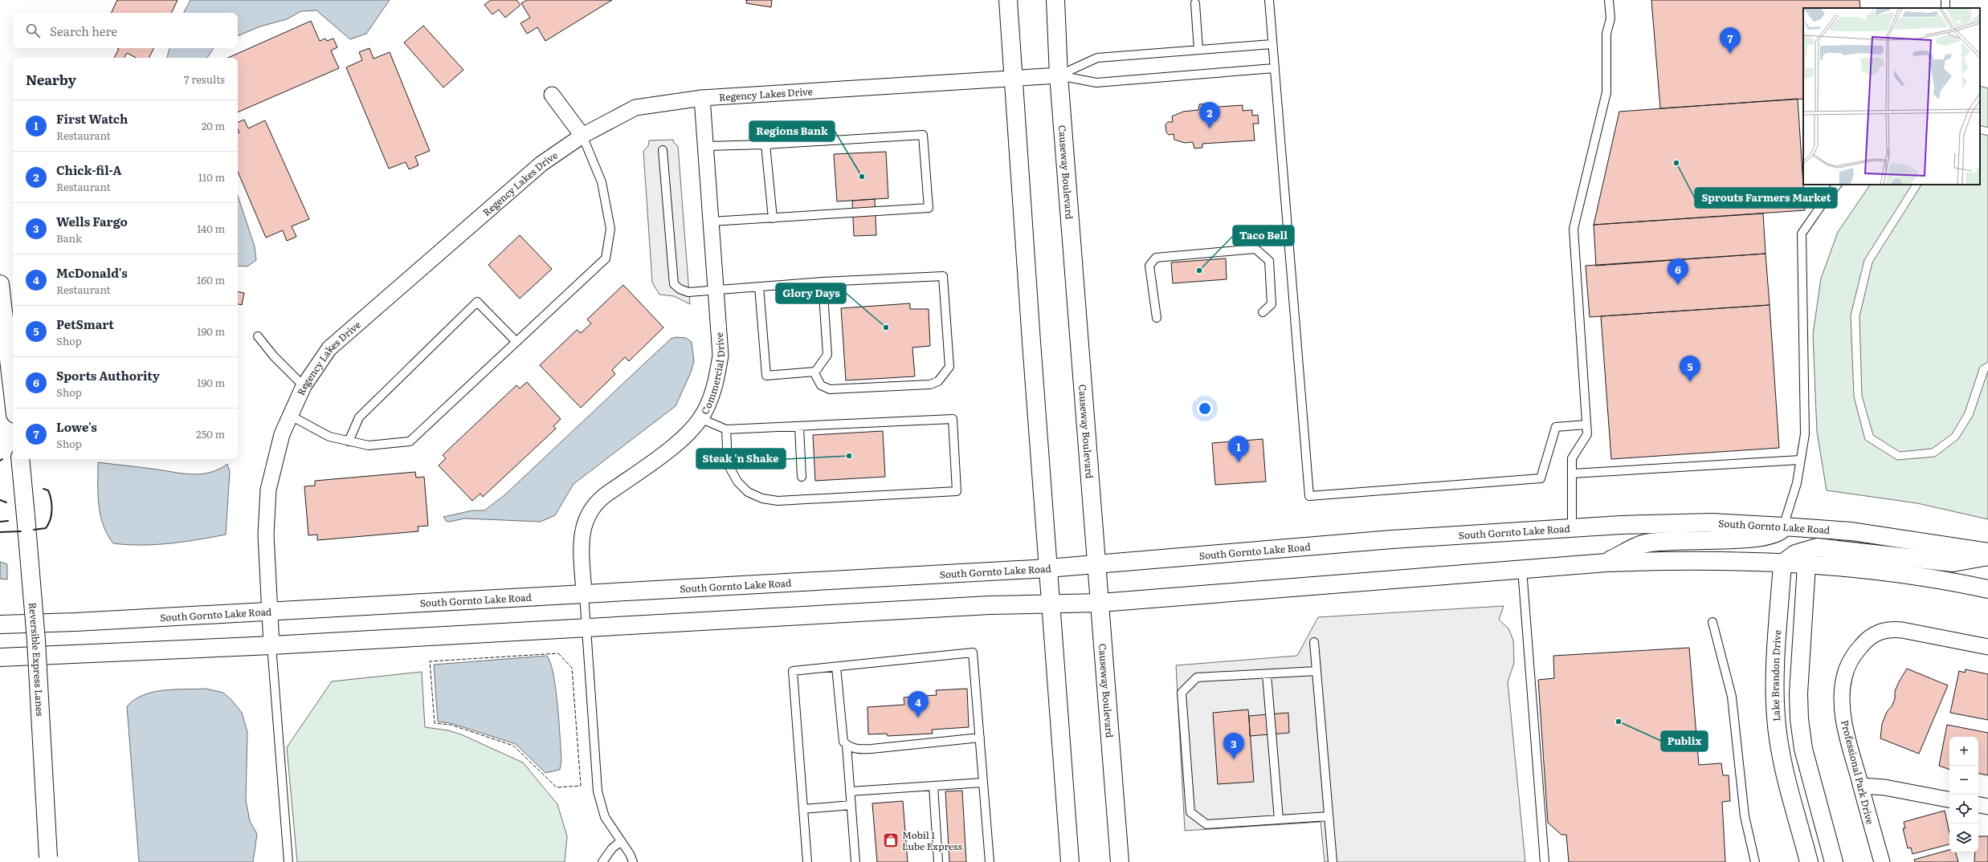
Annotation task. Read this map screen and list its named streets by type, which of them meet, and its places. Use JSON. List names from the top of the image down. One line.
{"streets":{"main road":["Causeway Boulevard","South Gornto Lake Road","Reversible Express Lanes","Lake Brandon Drive"],"street":["Regency Lakes Drive","Commercial Drive","Professional Park Drive"]},"crossings":[["Regency Lakes Drive","Causeway Boulevard"],["Regency Lakes Drive","Commercial Drive"],["Regency Lakes Drive","South Gornto Lake Road"],["Causeway Boulevard","South Gornto Lake Road"],["Commercial Drive","South Gornto Lake Road"]],"places":{"other":["Sprouts Farmers Market","Regions Bank","Taco Bell","Glory Days","Steak 'n Shake","Publix"],"shop":["Mobil 1 Lube Express"]},"page":{"search":"Search here","pins":["7","2","6","5","1","4","3"],"heading":["Nearby","7 results"],"list":[{"mark":"1","name":"First Watch","note":"Restaurant","value":"20 m"},{"mark":"2","name":"Chick-fil-A","note":"Restaurant","value":"110 m"},{"mark":"3","name":"Wells Fargo","note":"Bank","value":"140 m"},{"mark":"4","name":"McDonald's","note":"Restaurant","value":"160 m"},{"mark":"5","name":"PetSmart","note":"Shop","value":"190 m"},{"mark":"6","name":"Sports Authority","note":"Shop","value":"190 m"},{"mark":"7","name":"Lowe's","note":"Shop","value":"250 m"}],"map_buttons":["+","−"]}}
